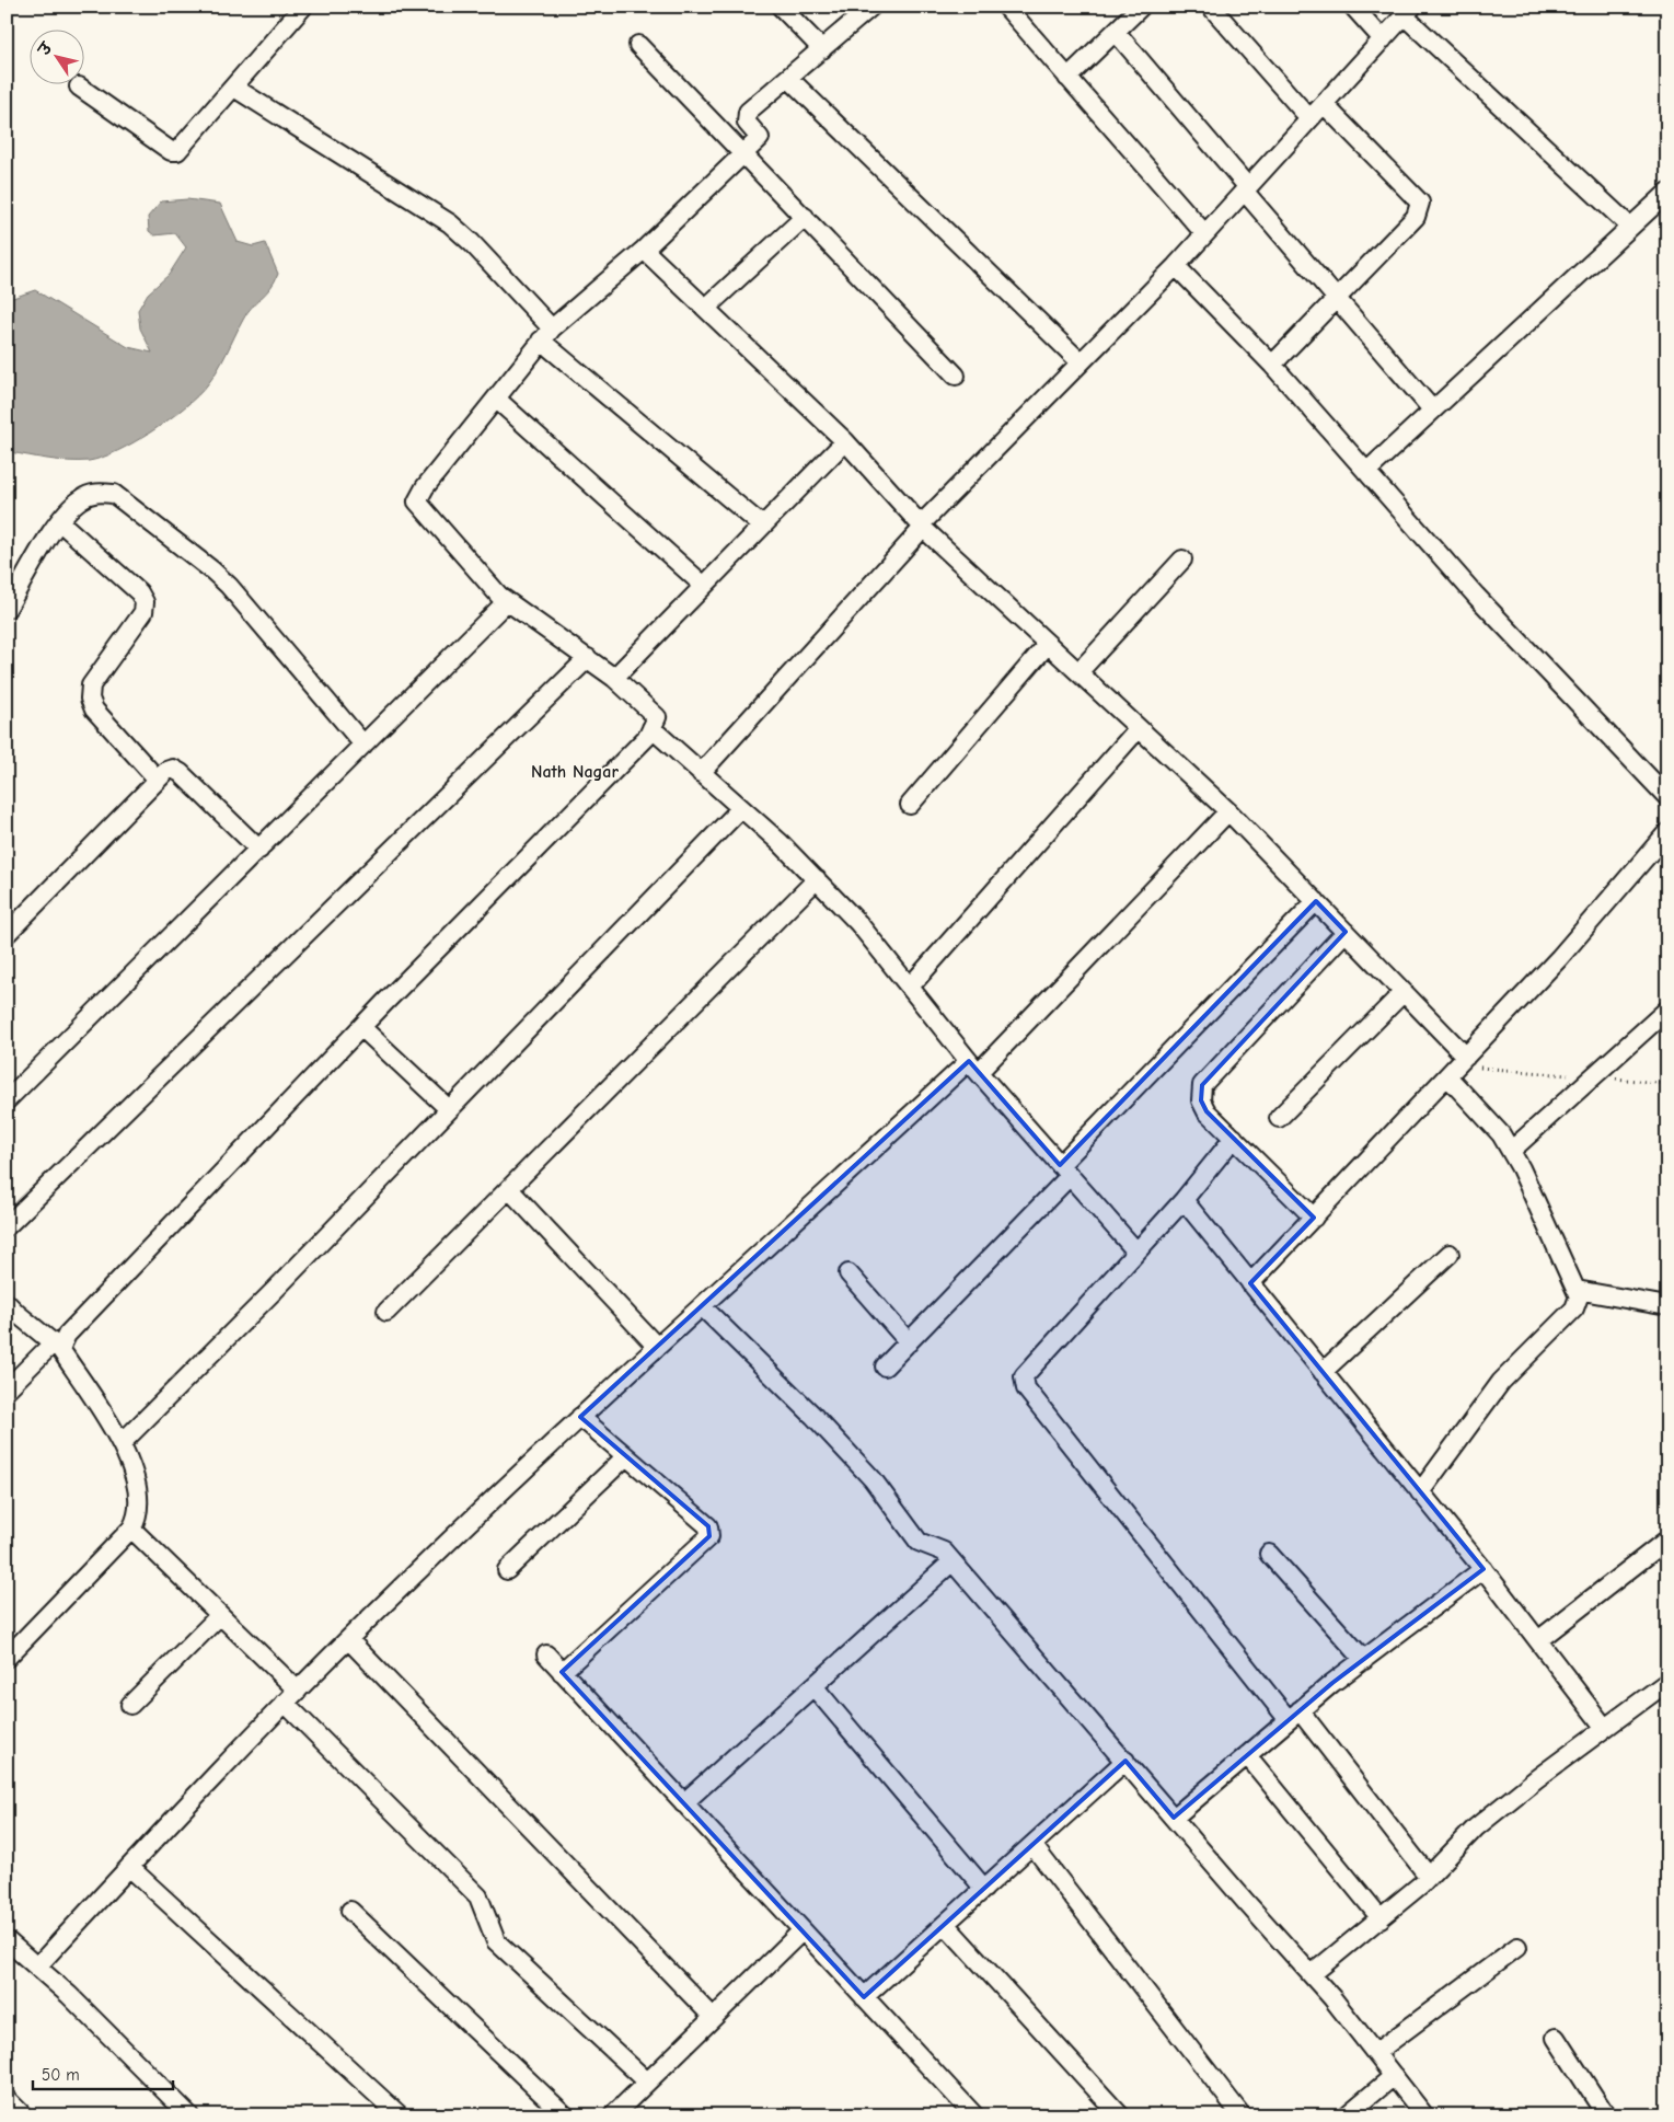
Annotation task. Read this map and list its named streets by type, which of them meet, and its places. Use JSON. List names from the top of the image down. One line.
{"districts":["Nath Nagar"],"scale_bar":"50 m","north":"top left"}
